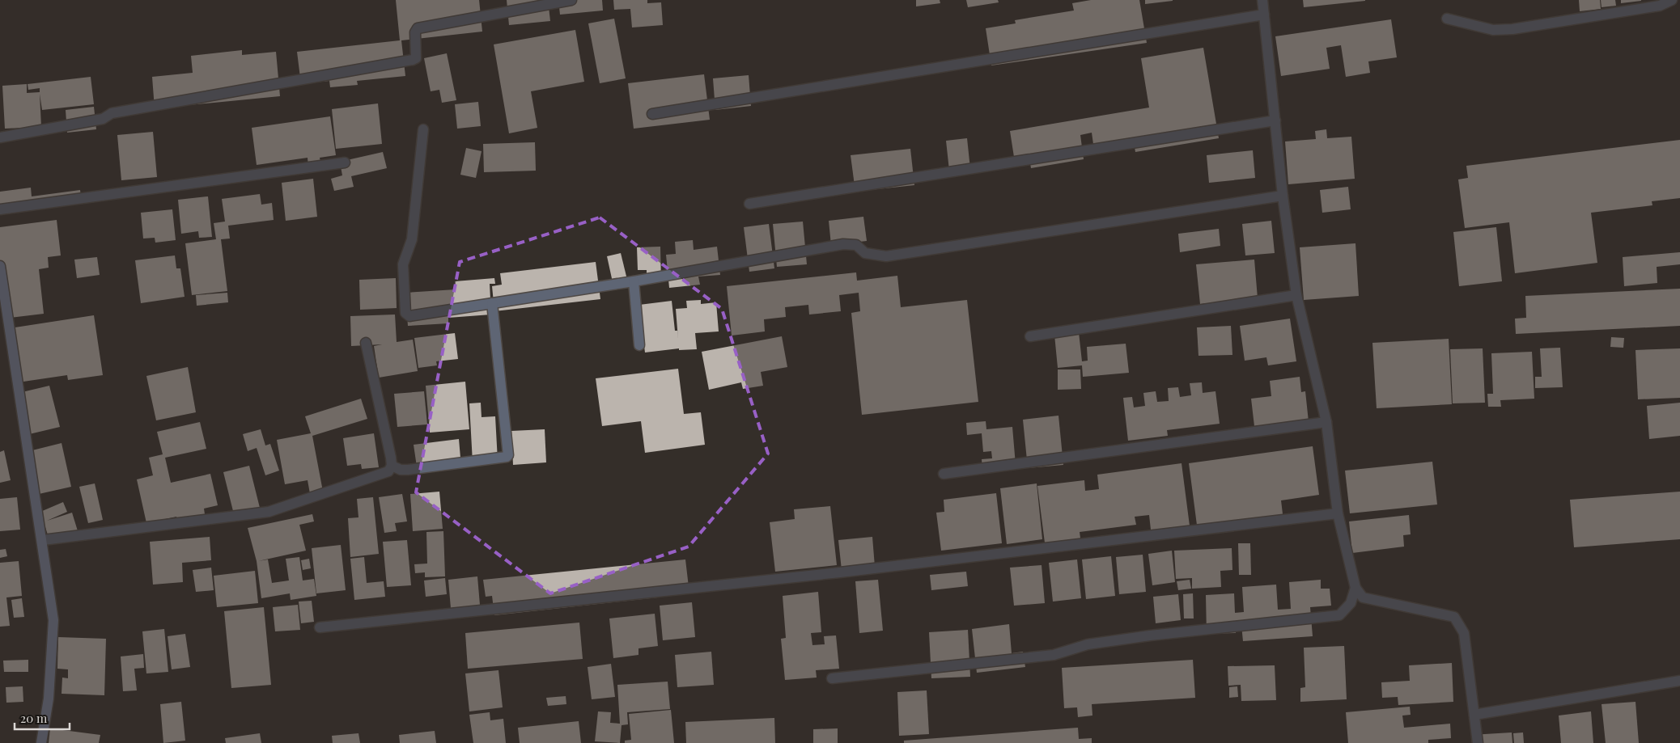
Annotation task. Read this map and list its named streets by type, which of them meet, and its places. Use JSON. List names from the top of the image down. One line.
{"scale_bar":"20 m"}
